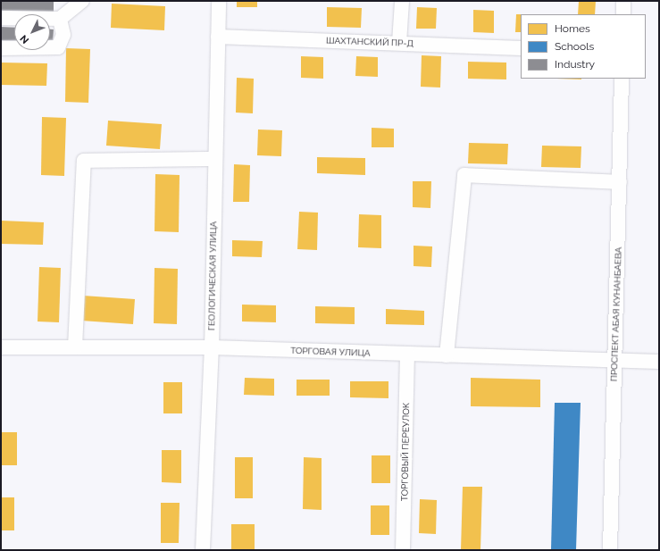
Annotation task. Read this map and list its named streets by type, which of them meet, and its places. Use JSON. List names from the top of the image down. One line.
{"streets":{"street":["ШАХТАНСКИЙ ПР-Д","ГЕОЛОГИЧЕСКАЯ УЛИЦА","ПРОСПЕКТ АБАЯ КУНАНБАЕВА","ТОРГОВАЯ УЛИЦА","ТОРГОВЫЙ ПЕРЕУЛОК"]},"crossings":[["ШАХТАНСКИЙ ПР-Д","ГЕОЛОГИЧЕСКАЯ УЛИЦА"],["ГЕОЛОГИЧЕСКАЯ УЛИЦА","ТОРГОВАЯ УЛИЦА"],["ПРОСПЕКТ АБАЯ КУНАНБАЕВА","ТОРГОВАЯ УЛИЦА"],["ТОРГОВАЯ УЛИЦА","ТОРГОВЫЙ ПЕРЕУЛОК"]],"legend":["Homes","Schools","Industry"],"north":"bottom left"}
